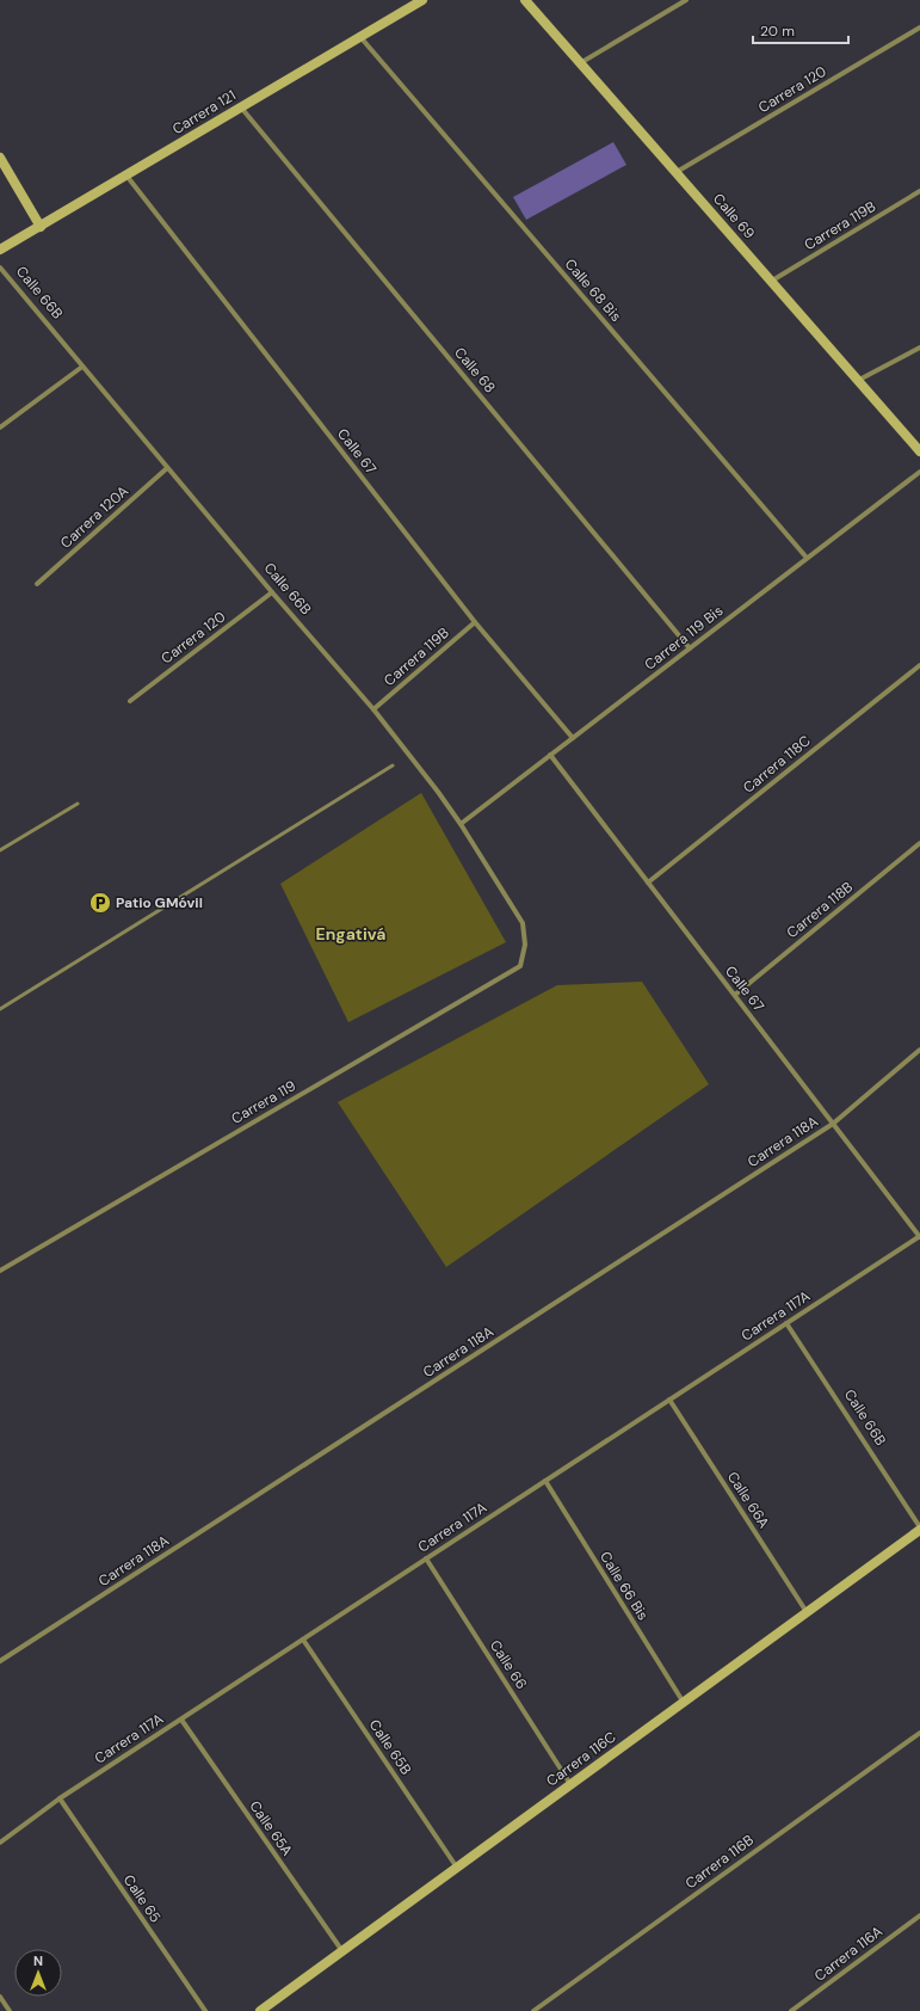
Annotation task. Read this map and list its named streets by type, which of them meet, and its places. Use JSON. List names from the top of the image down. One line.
{"streets":{"street":["Carrera 120","Carrera 121","Calle 69","Carrera 119B","Calle 68 Bis","Calle 66B","Calle 68","Calle 67","Carrera 120A","Carrera 119 Bis","Carrera 118C","Carrera 118B","Carrera 119","Carrera 118A","Carrera 117A","Calle 66A","Calle 66 Bis","Calle 66","Calle 65B","Carrera 116C","Calle 65A","Carrera 116B","Calle 65","Carrera 116A"]},"crossings":[["Carrera 120","Calle 69"],["Carrera 120","Calle 66B"],["Carrera 121","Calle 68 Bis"],["Carrera 121","Calle 68"],["Carrera 121","Calle 67"],["Calle 69","Carrera 119B"],["Carrera 119B","Calle 66B"],["Carrera 119B","Calle 67"],["Calle 68 Bis","Carrera 119 Bis"],["Calle 66B","Carrera 120A"],["Calle 66B","Carrera 119 Bis"],["Calle 66B","Carrera 119"],["Calle 66B","Carrera 117A"],["Calle 66B","Carrera 116C"],["Calle 68","Carrera 119 Bis"],["Calle 67","Carrera 119 Bis"],["Calle 67","Carrera 118C"],["Calle 67","Carrera 118B"],["Calle 67","Carrera 118A"],["Calle 67","Carrera 117A"],["Carrera 117A","Calle 66A"],["Carrera 117A","Calle 66 Bis"],["Carrera 117A","Calle 66"],["Carrera 117A","Calle 65B"],["Carrera 117A","Calle 65A"],["Carrera 117A","Calle 65"],["Calle 66A","Carrera 116C"],["Calle 66 Bis","Carrera 116C"],["Calle 66","Carrera 116C"],["Calle 65B","Carrera 116C"],["Carrera 116C","Calle 65A"]],"districts":["Engativá"],"places":{"parking":["Patio GMóvil"]},"scale_bar":"20 m","north":"top"}
